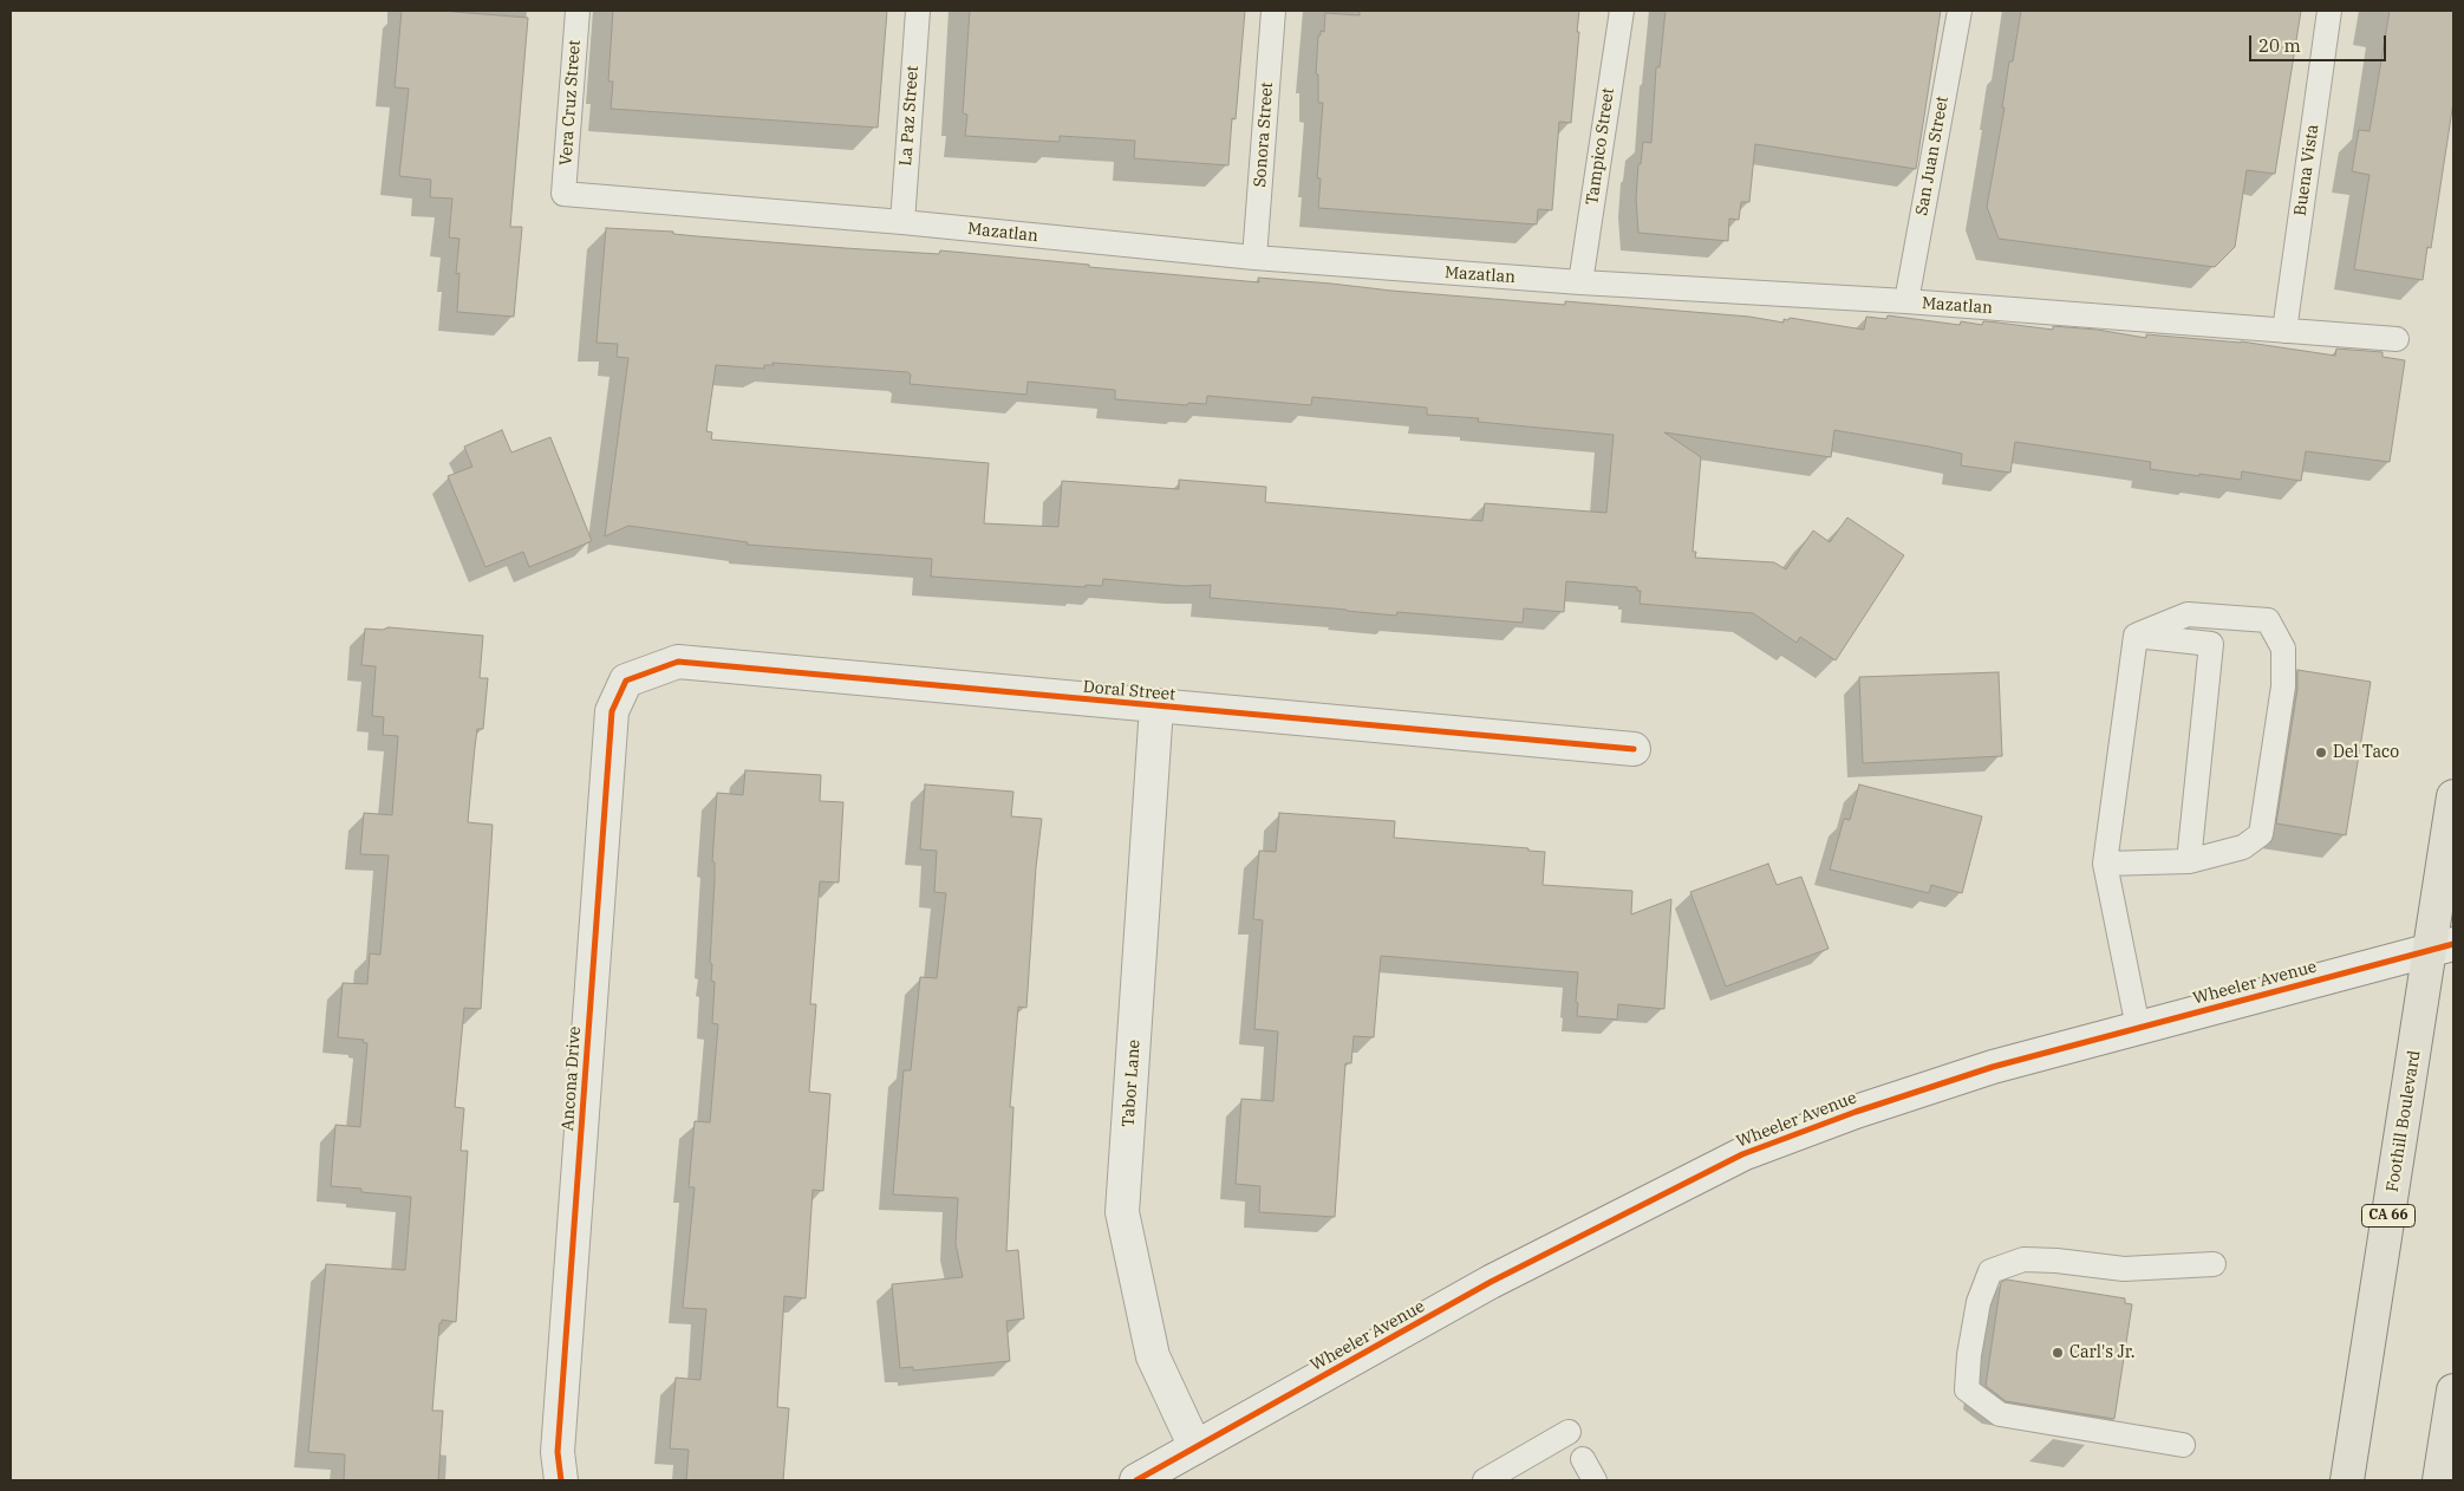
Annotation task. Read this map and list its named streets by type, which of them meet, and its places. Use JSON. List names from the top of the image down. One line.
{"streets":{"main road":["Foothill Boulevard","CA 66"],"street":["Doral Street","Wheeler Avenue","Ancona Drive","Tabor Lane"],"lane":["Vera Cruz Street","La Paz Street","Sonora Street","Tampico Street","San Juan Street","Buena Vista","Mazatlan"]},"crossings":[["Vera Cruz Street","Mazatlan"],["La Paz Street","Mazatlan"],["Sonora Street","Mazatlan"],["Tampico Street","Mazatlan"],["San Juan Street","Mazatlan"],["Buena Vista","Mazatlan"],["Doral Street","Ancona Drive"],["Doral Street","Tabor Lane"],["Wheeler Avenue","Tabor Lane"],["Wheeler Avenue","Foothill Boulevard"]],"places":["Del Taco","Carl's Jr."],"scale_bar":"20 m"}
